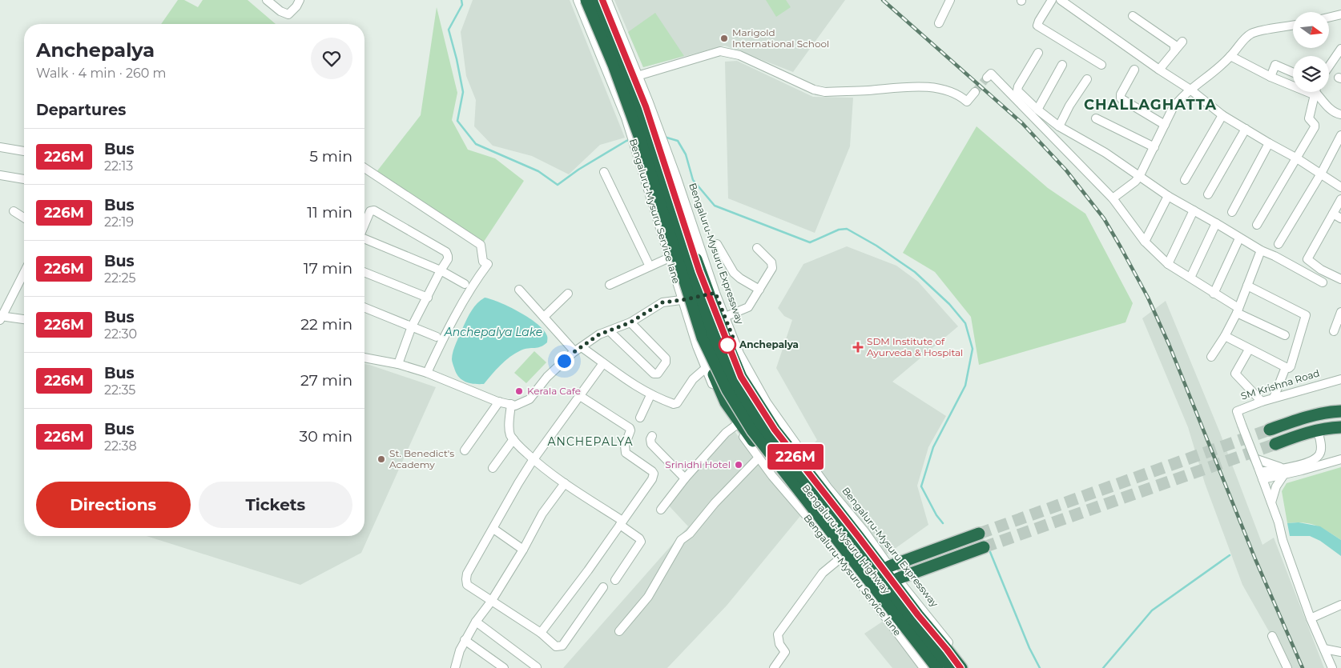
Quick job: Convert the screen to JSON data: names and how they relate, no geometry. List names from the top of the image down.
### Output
{
  "streets": {
    "highway": ["Bengaluru-Mysuru Expressway", "Bengaluru-Mysuru Highway"],
    "street": ["Bengaluru-Mysuru Service lane", "SM Krishna Road"]
  },
  "crossings": [
    ["Bengaluru-Mysuru Service lane", "Bengaluru-Mysuru Highway"]
  ],
  "districts": ["CHALLAGHATTA", "ANCHEPALYA"],
  "water": ["Anchepalya Lake"],
  "places": {
    "other": [
      "Marigold International School",
      "Anchepalya",
      "Kerala Cafe",
      "St. Benedict's Academy",
      "Srinidhi Hotel"
    ],
    "health": ["SDM Institute of Ayurveda & Hospital"]
  },
  "lines": ["bus line 226M"],
  "north": "right",
  "page": {
    "on_map": "226M",
    "heading": [
      ["Anchepalya", "Walk · 4 min · 260 m"],
      "Departures"
    ],
    "list": [
      {
        "mark": "226M",
        "name": "Bus",
        "note": "22:13",
        "value": "5 min"
      },
      {
        "mark": "226M",
        "name": "Bus",
        "note": "22:19",
        "value": "11 min"
      },
      {
        "mark": "226M",
        "name": "Bus",
        "note": "22:25",
        "value": "17 min"
      },
      {
        "mark": "226M",
        "name": "Bus",
        "note": "22:30",
        "value": "22 min"
      },
      {
        "mark": "226M",
        "name": "Bus",
        "note": "22:35",
        "value": "27 min"
      },
      {
        "mark": "226M",
        "name": "Bus",
        "note": "22:38",
        "value": "30 min"
      }
    ],
    "buttons": ["Directions", "Tickets"]
  }
}
